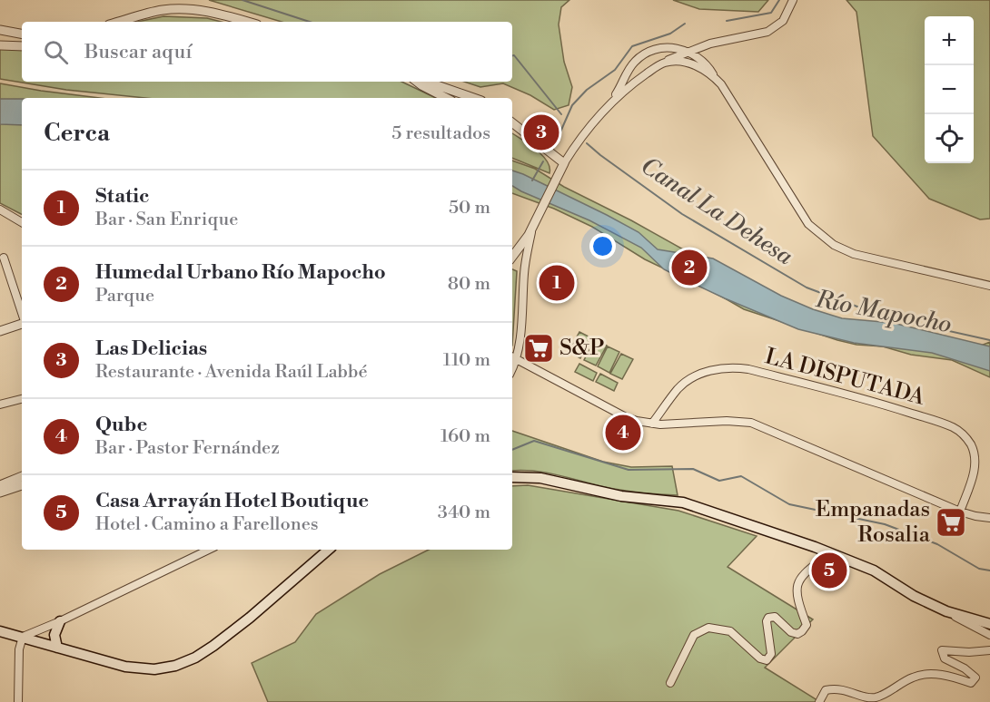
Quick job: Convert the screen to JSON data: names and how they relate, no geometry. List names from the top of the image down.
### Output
{
  "streets": {
    "street": ["LA DISPUTADA"]
  },
  "water": ["Canal La Dehesa", "Río Mapocho"],
  "places": {
    "supermarket": ["S&P", "Empanadas Rosalia"]
  },
  "page": {
    "map_buttons": ["+", "−"],
    "search": "Buscar aquí",
    "heading": ["Cerca", "5 resultados"],
    "pins": [
      "3",
      "2",
      "1",
      "4",
      "5"
    ],
    "list": [
      {
        "mark": "1",
        "name": "Static",
        "note": "Bar · San Enrique",
        "value": "50 m"
      },
      {
        "mark": "2",
        "name": "Humedal Urbano Río Mapocho",
        "note": "Parque",
        "value": "80 m"
      },
      {
        "mark": "3",
        "name": "Las Delicias",
        "note": "Restaurante · Avenida Raúl Labbé",
        "value": "110 m"
      },
      {
        "mark": "4",
        "name": "Qube",
        "note": "Bar · Pastor Fernández",
        "value": "160 m"
      },
      {
        "mark": "5",
        "name": "Casa Arrayán Hotel Boutique",
        "note": "Hotel · Camino a Farellones",
        "value": "340 m"
      }
    ]
  }
}
